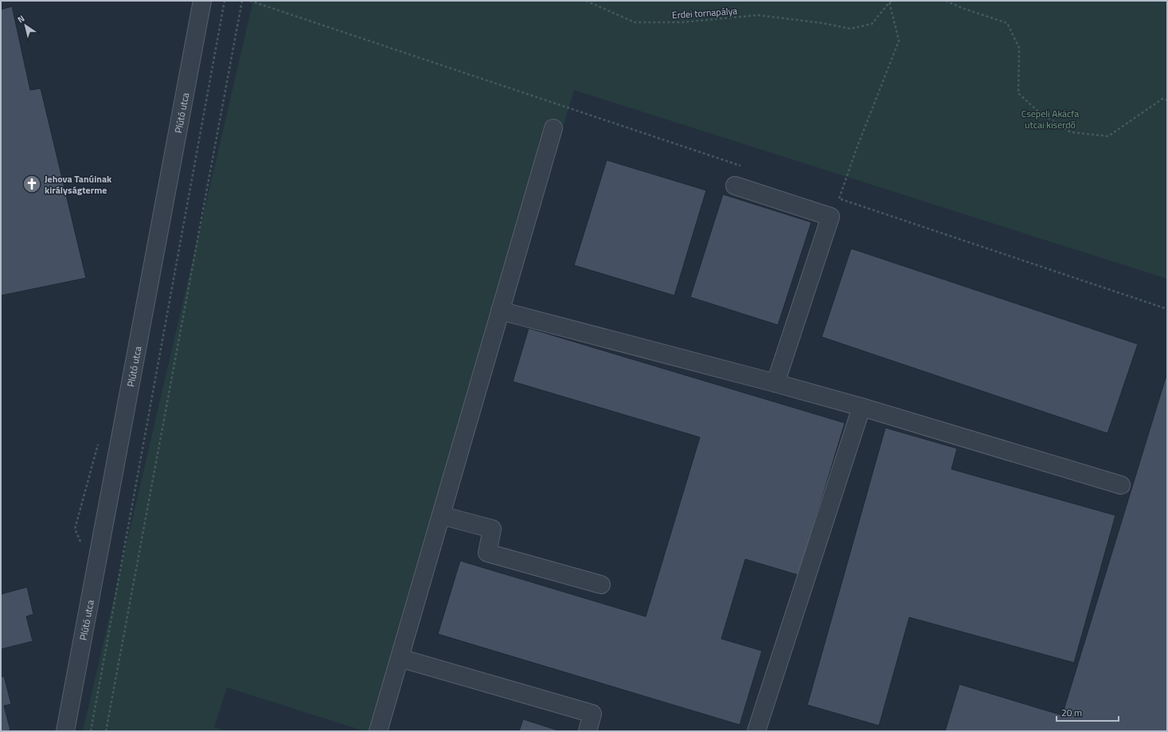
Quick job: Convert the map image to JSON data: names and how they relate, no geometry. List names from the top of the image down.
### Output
{
  "streets": {
    "street": ["Plútó utca"],
    "path": ["Erdei tornapálya"]
  },
  "parks": ["Csepeli Akácfa utcai kiserdő"],
  "places": {
    "church": ["Jehova Tanúinak királyságterme"]
  },
  "scale_bar": "20 m",
  "north": "top left"
}
